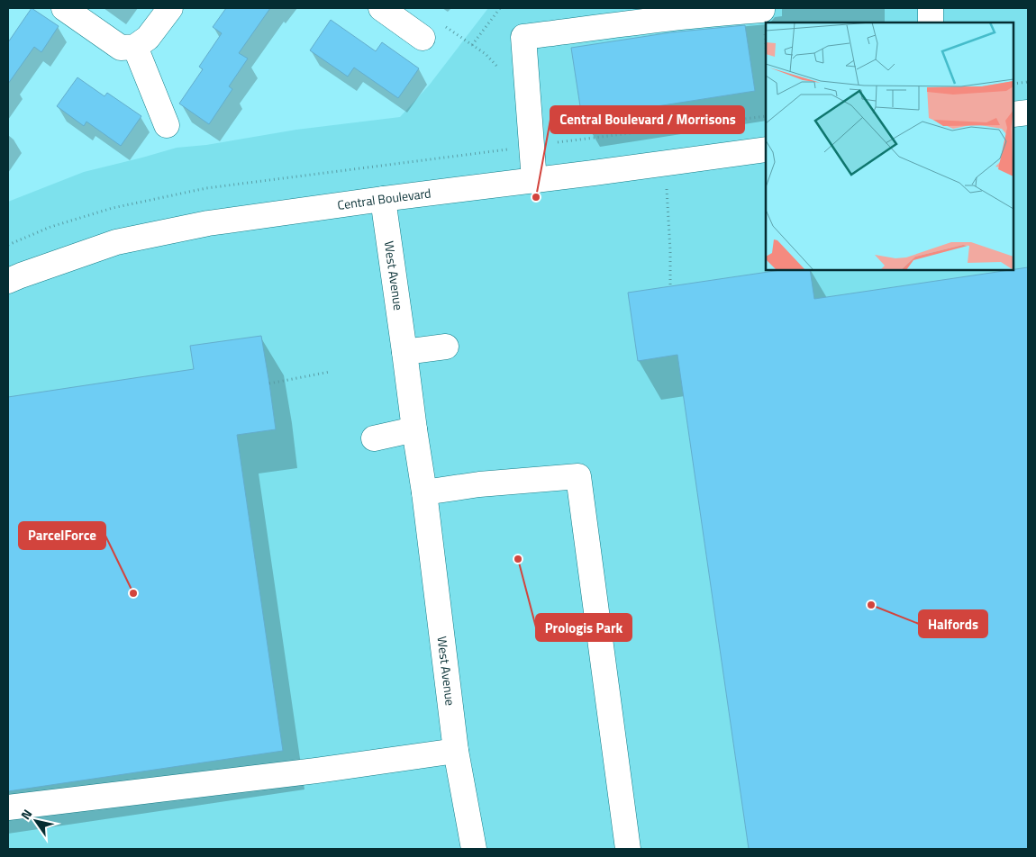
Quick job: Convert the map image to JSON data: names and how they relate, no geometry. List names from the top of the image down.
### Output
{
  "streets": {
    "street": ["Central Boulevard", "West Avenue"]
  },
  "crossings": [
    ["Central Boulevard", "West Avenue"]
  ],
  "places": [
    "Central Boulevard / Morrisons",
    "Prologis Park",
    "ParcelForce",
    "Halfords"
  ],
  "north": "top left"
}
